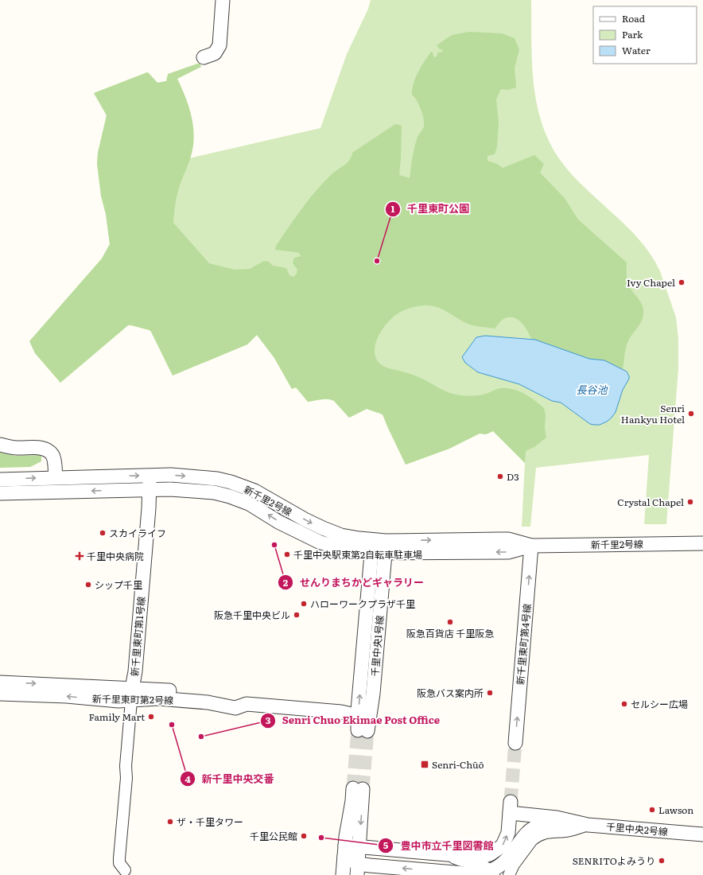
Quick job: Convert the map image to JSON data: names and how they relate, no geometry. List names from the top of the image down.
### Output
{
  "streets": {
    "street": [
      "新千里2号線",
      "新千里東町第1号線",
      "新千里東町第4号線",
      "千里中央1号線",
      "新千里東町第2号線",
      "千里中央2号線"
    ]
  },
  "crossings": [
    ["新千里2号線", "新千里東町第1号線"],
    ["新千里2号線", "新千里東町第4号線"],
    ["新千里2号線", "千里中央1号線"],
    ["新千里東町第1号線", "新千里東町第2号線"],
    ["千里中央1号線", "新千里東町第2号線"]
  ],
  "one_way": ["新千里東町第1号線", "新千里東町第4号線", "新千里東町第2号線"],
  "water": ["長谷池"],
  "places": {
    "other": [
      "千里東町公園",
      "Ivy Chapel",
      "Senri Hankyu Hotel",
      "D3",
      "Crystal Chapel",
      "スカイライフ",
      "せんりまちかどギャラリー",
      "千里中央駅東第2自転車駐車場",
      "シップ千里",
      "ハローワークプラザ千里",
      "阪急千里中央ビル",
      "阪急百貨店 千里阪急",
      "阪急バス案内所",
      "セルシー広場",
      "Family Mart",
      "新千里中央交番",
      "Senri Chuo Ekimae Post Office",
      "Lawson",
      "ザ・千里タワー",
      "千里公民館",
      "豊中市立千里図書館",
      "SENRITOよみうり"
    ],
    "health": ["千里中央病院"],
    "transit": ["Senri-Chūō"]
  },
  "legend": ["Road", "Park", "Water"]
}
